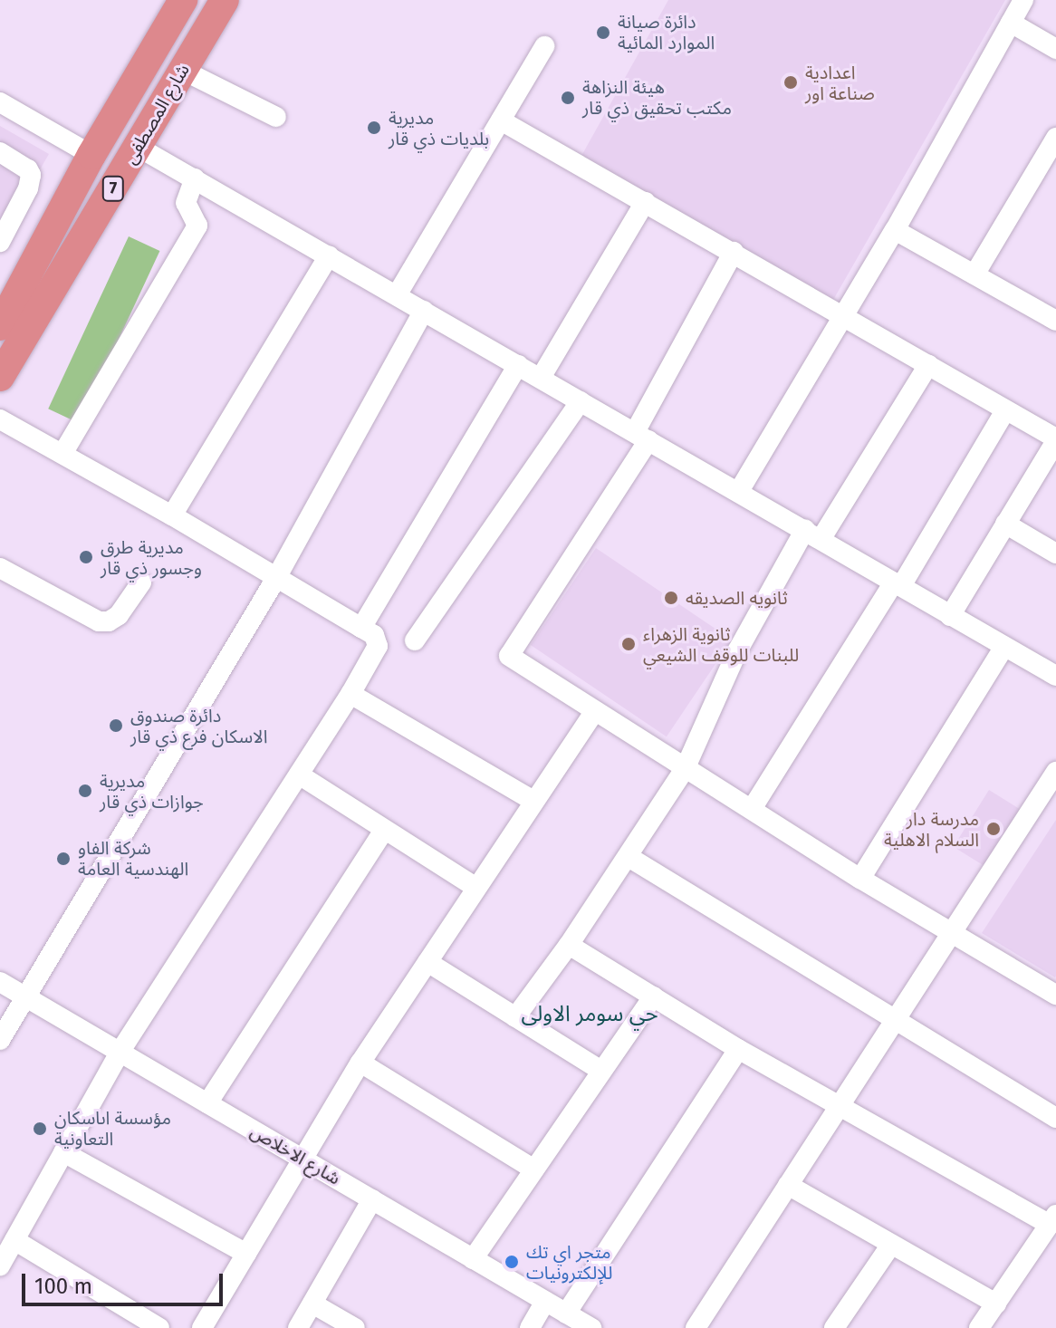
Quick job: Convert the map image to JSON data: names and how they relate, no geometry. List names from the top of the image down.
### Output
{
  "streets": {
    "highway": ["شارع المصطفى", "7"],
    "street": ["شارع الاخلاص"]
  },
  "districts": ["حي سومر الاولى"],
  "places": [
    "دائرة صيانة الموارد المائية",
    "اعدادية صناعة اور",
    "هيئة النزاهة مكتب تحقيق ذي قار",
    "مديرية بلديات ذي قار",
    "مديرية طرق وجسور ذي قار",
    "ثانويه الصديقه",
    "ثانوية الزهراء للبنات للوقف الشيعي",
    "دائرة صندوق الاسكان فرع ذي قار",
    "مديرية جوازات ذي قار",
    "مدرسة دار السلام الاهلية",
    "شركة الفاو الهندسية العامة",
    "مؤسسة اىاسكان التعاونية",
    "متجر اي تك للإلكترونيات"
  ],
  "scale_bar": "100 m"
}
